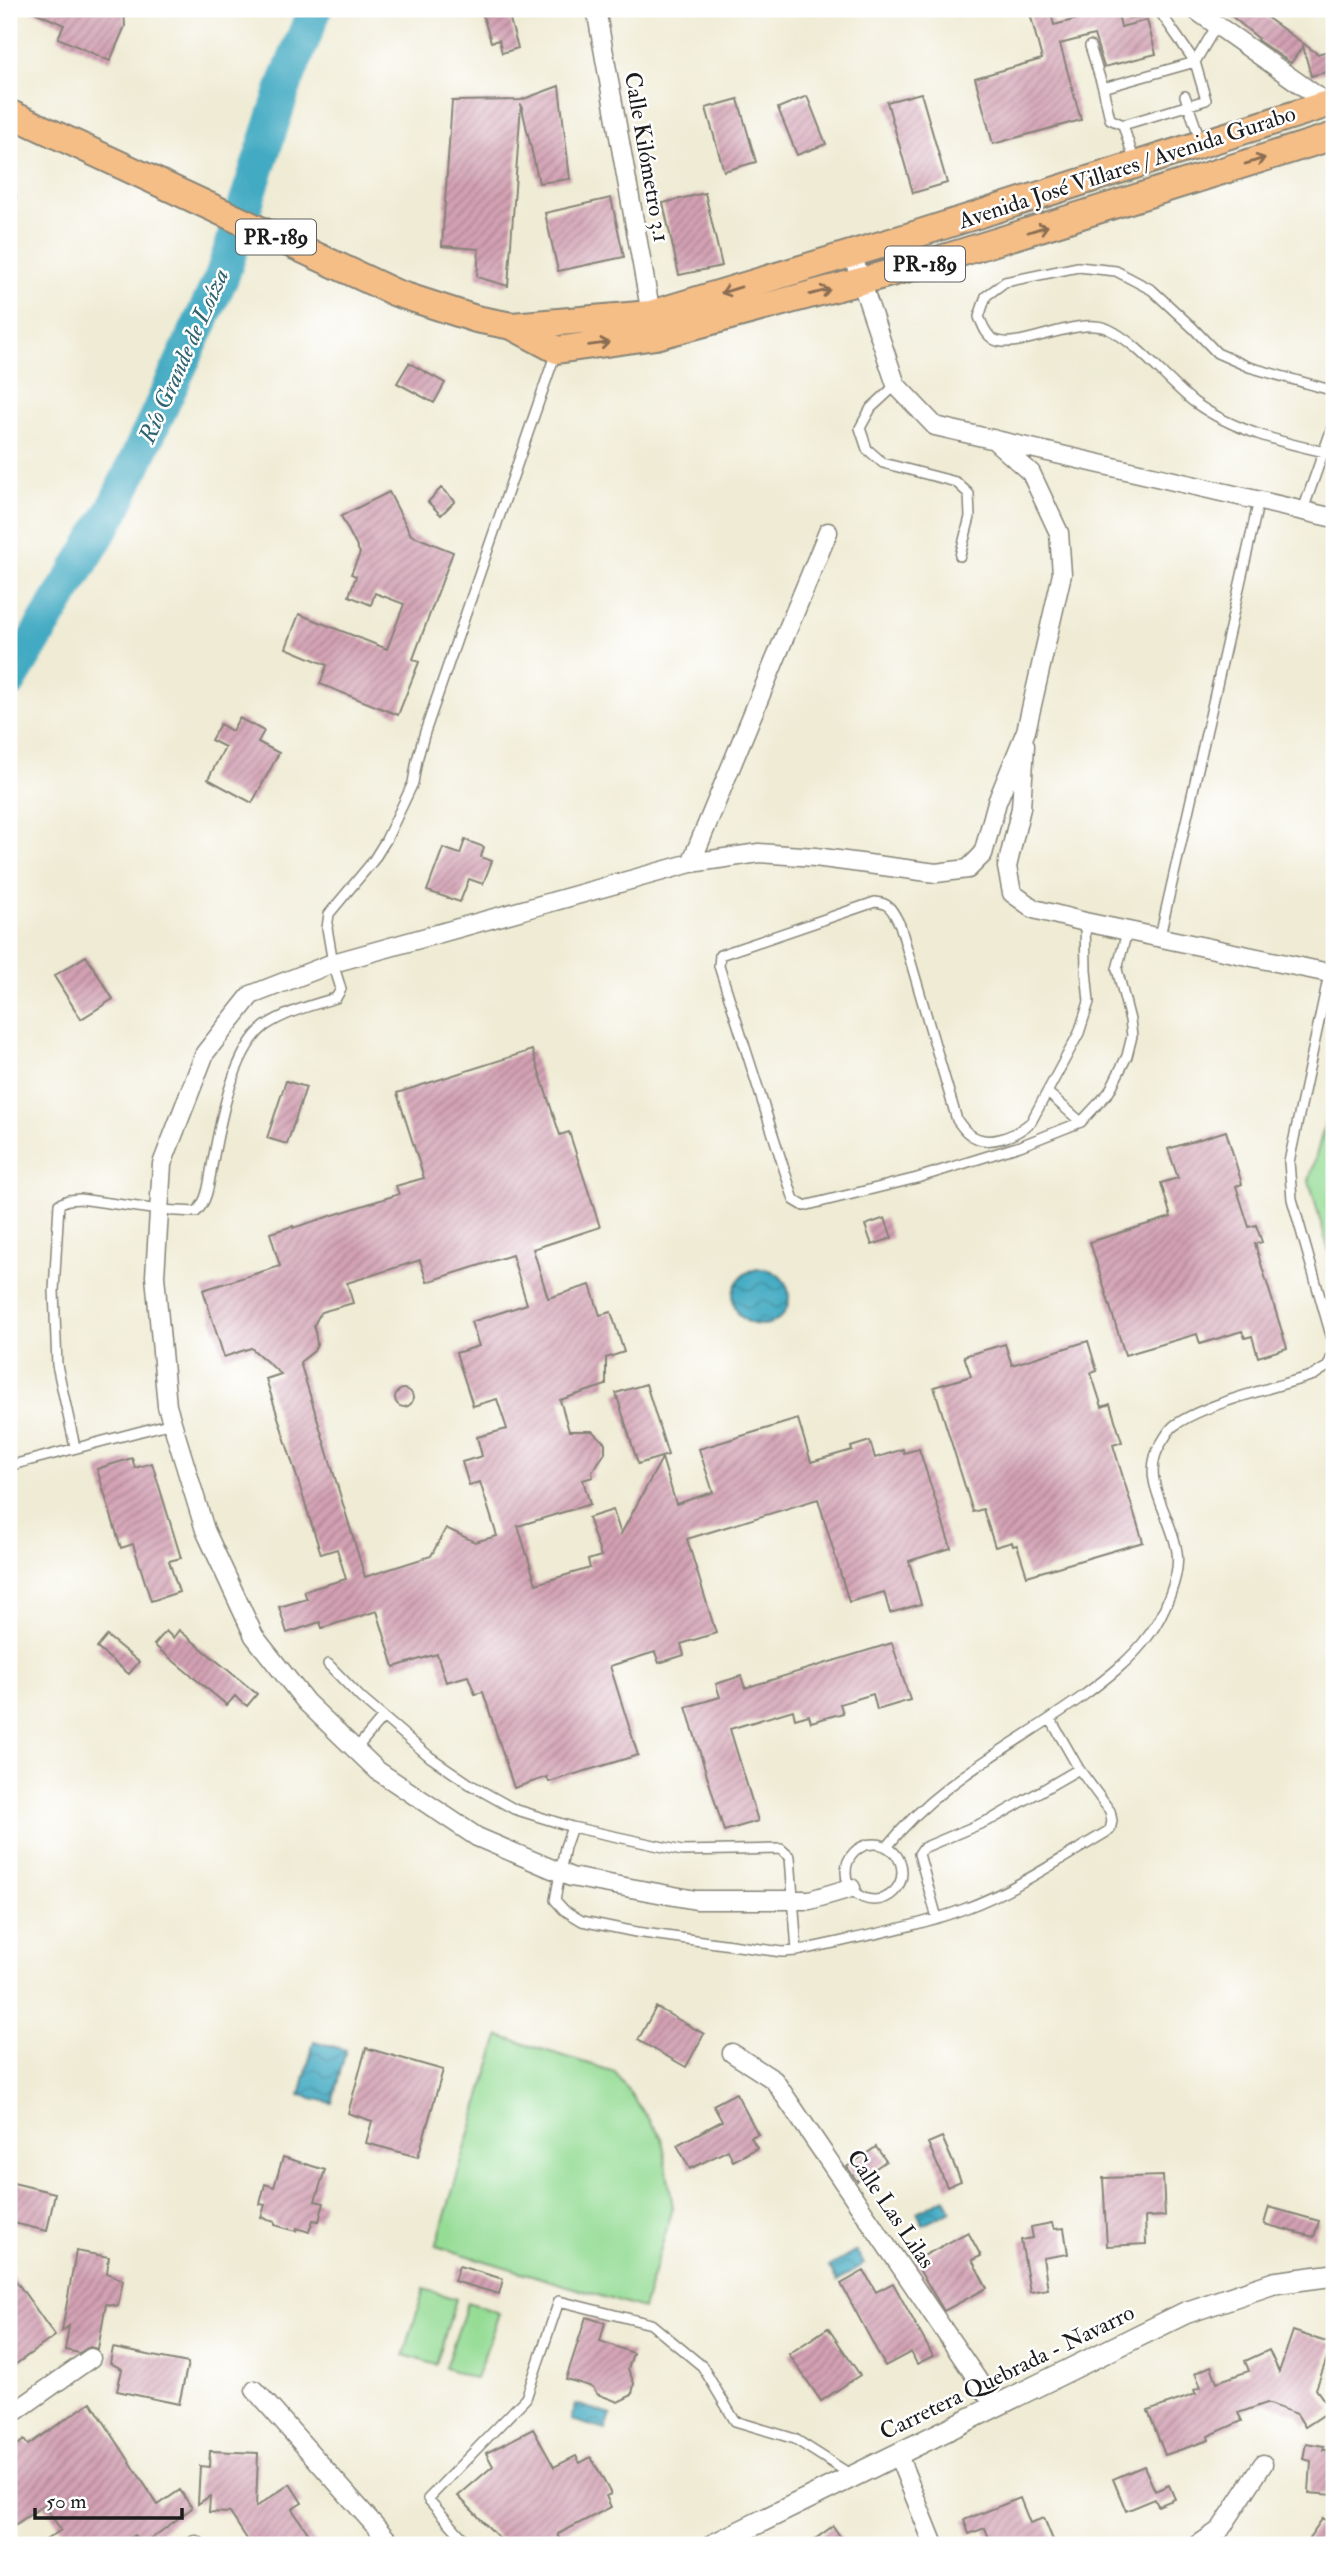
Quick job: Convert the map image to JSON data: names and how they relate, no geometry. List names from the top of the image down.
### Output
{
  "streets": {
    "main road": ["Avenida José Villares / Avenida Gurabo", "PR-189"],
    "street": ["Calle Kilómetro 3.1", "Calle Las Lilas", "Carretera Quebrada - Navarro"]
  },
  "crossings": [
    ["Calle Kilómetro 3.1", "Avenida José Villares / Avenida Gurabo"],
    ["Calle Las Lilas", "Carretera Quebrada - Navarro"]
  ],
  "water": ["Río Grande de Loíza"],
  "scale_bar": "50 m"
}
